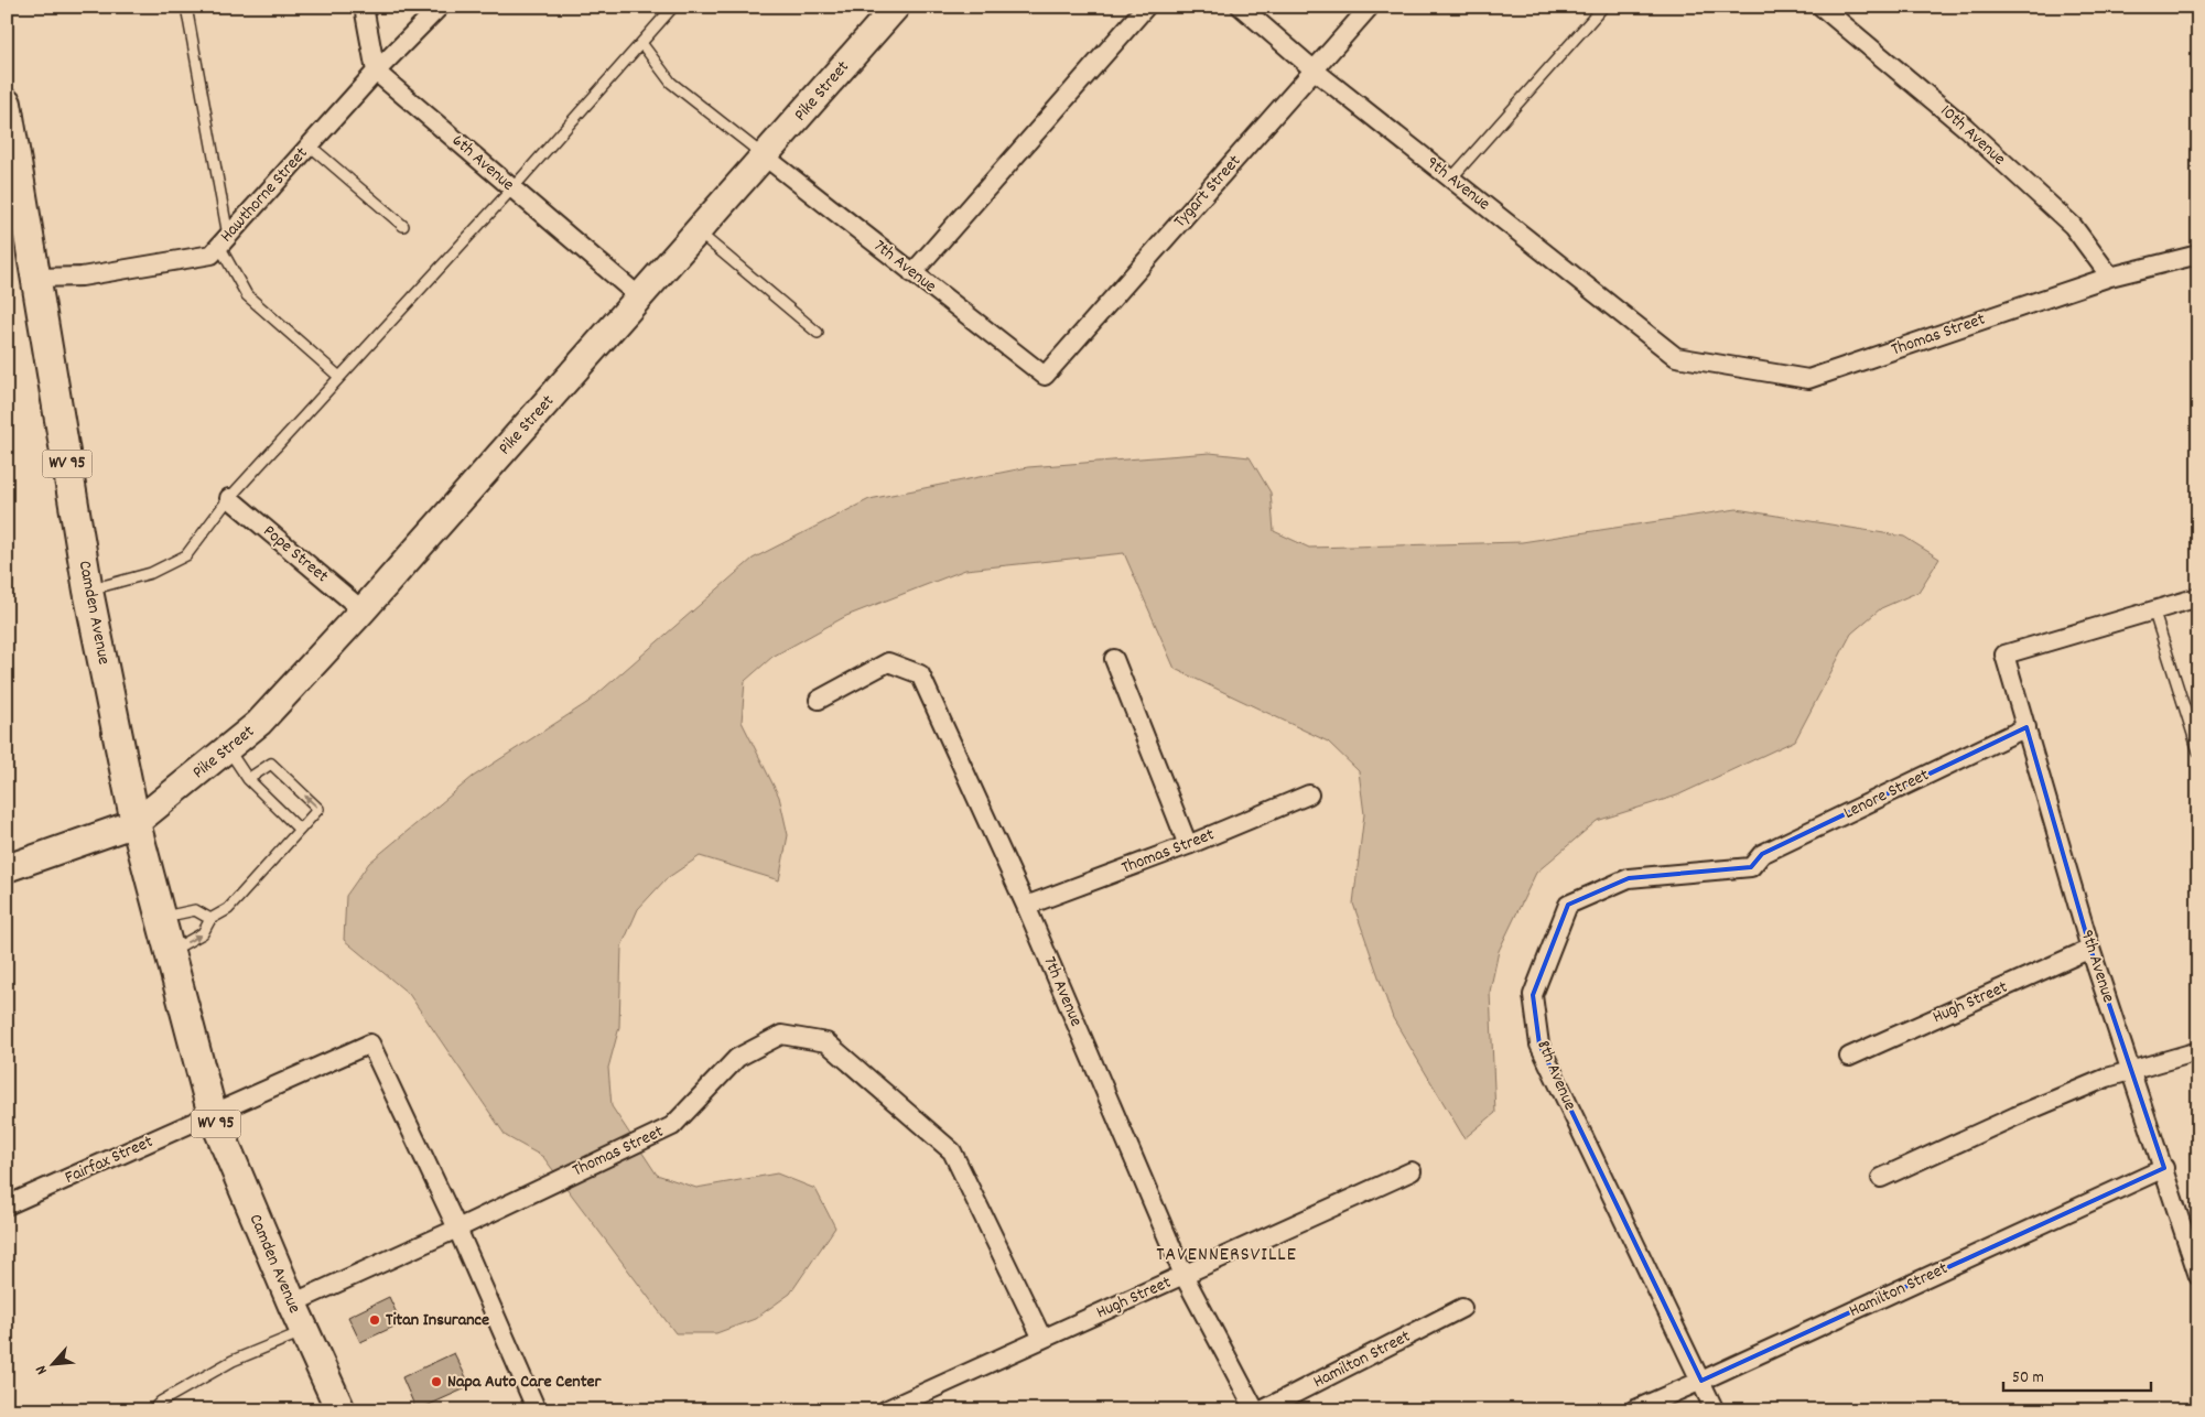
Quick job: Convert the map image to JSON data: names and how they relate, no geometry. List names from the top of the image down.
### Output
{
  "streets": {
    "main road": ["Pike Street", "WV 95", "Camden Avenue"],
    "street": [
      "10th Avenue",
      "6th Avenue",
      "9th Avenue",
      "Tygart Street",
      "Hawthorne Street",
      "7th Avenue",
      "Thomas Street",
      "Pope Street",
      "Lenore Street",
      "Hugh Street",
      "8th Avenue",
      "Fairfax Street",
      "Hamilton Street"
    ]
  },
  "crossings": [
    ["Pike Street", "6th Avenue"],
    ["Pike Street", "7th Avenue"],
    ["Pike Street", "Pope Street"],
    ["Pike Street", "Camden Avenue"],
    ["10th Avenue", "Thomas Street"],
    ["6th Avenue", "Hawthorne Street"],
    ["9th Avenue", "Tygart Street"],
    ["9th Avenue", "Thomas Street"],
    ["9th Avenue", "Lenore Street"],
    ["9th Avenue", "Hugh Street"],
    ["9th Avenue", "Hamilton Street"],
    ["Tygart Street", "7th Avenue"],
    ["Hawthorne Street", "Camden Avenue"],
    ["7th Avenue", "Thomas Street"],
    ["7th Avenue", "Hugh Street"],
    ["Thomas Street", "Camden Avenue"],
    ["Thomas Street", "Hugh Street"],
    ["Camden Avenue", "Fairfax Street"],
    ["Lenore Street", "8th Avenue"],
    ["8th Avenue", "Hamilton Street"]
  ],
  "districts": ["TAVENNERSVILLE"],
  "places": ["Titan Insurance", "Napa Auto Care Center"],
  "scale_bar": "50 m",
  "north": "bottom left"
}
